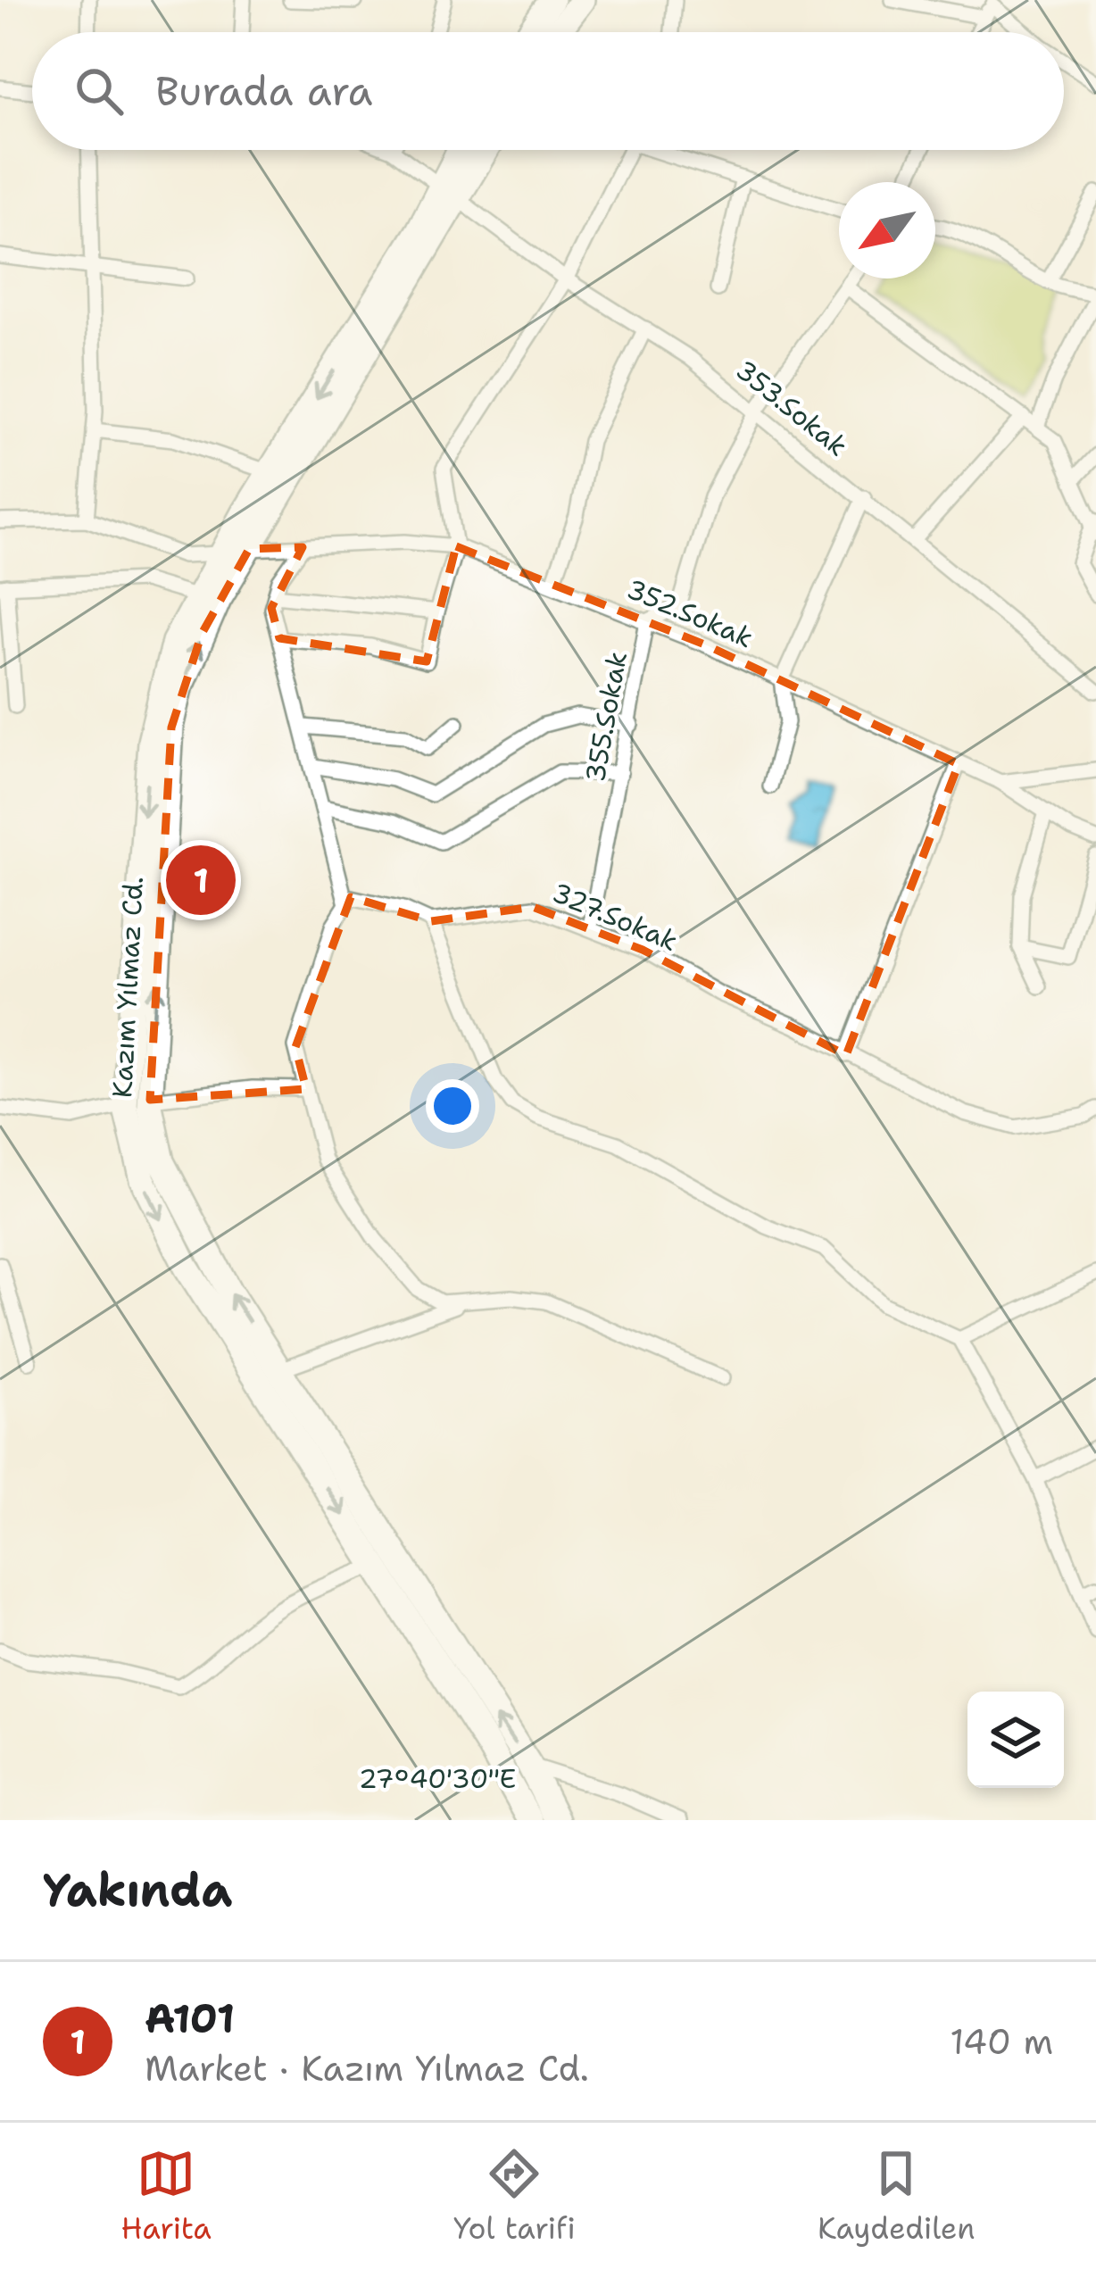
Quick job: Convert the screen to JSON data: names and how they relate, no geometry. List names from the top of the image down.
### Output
{
  "streets": {
    "highway": ["Kazım Yılmaz Cd."],
    "street": [
      "353.Sokak",
      "352.Sokak",
      "355.Sokak",
      "327.Sokak"
    ]
  },
  "crossings": [
    ["353.Sokak", "355.Sokak"],
    ["353.Sokak", "Kazım Yılmaz Cd."],
    ["352.Sokak", "355.Sokak"],
    ["352.Sokak", "Kazım Yılmaz Cd."],
    ["355.Sokak", "327.Sokak"]
  ],
  "north": "bottom left",
  "page": {
    "search": "Burada ara",
    "pins": "1",
    "heading": "Yakında",
    "list": [
      {
        "mark": "1",
        "name": "A101",
        "note": "Market · Kazım Yılmaz Cd.",
        "value": "140 m"
      }
    ],
    "nav": ["Harita", "Yol tarifi", "Kaydedilen"]
  },
  "coordinates": ["27°40'30\"E"]
}
